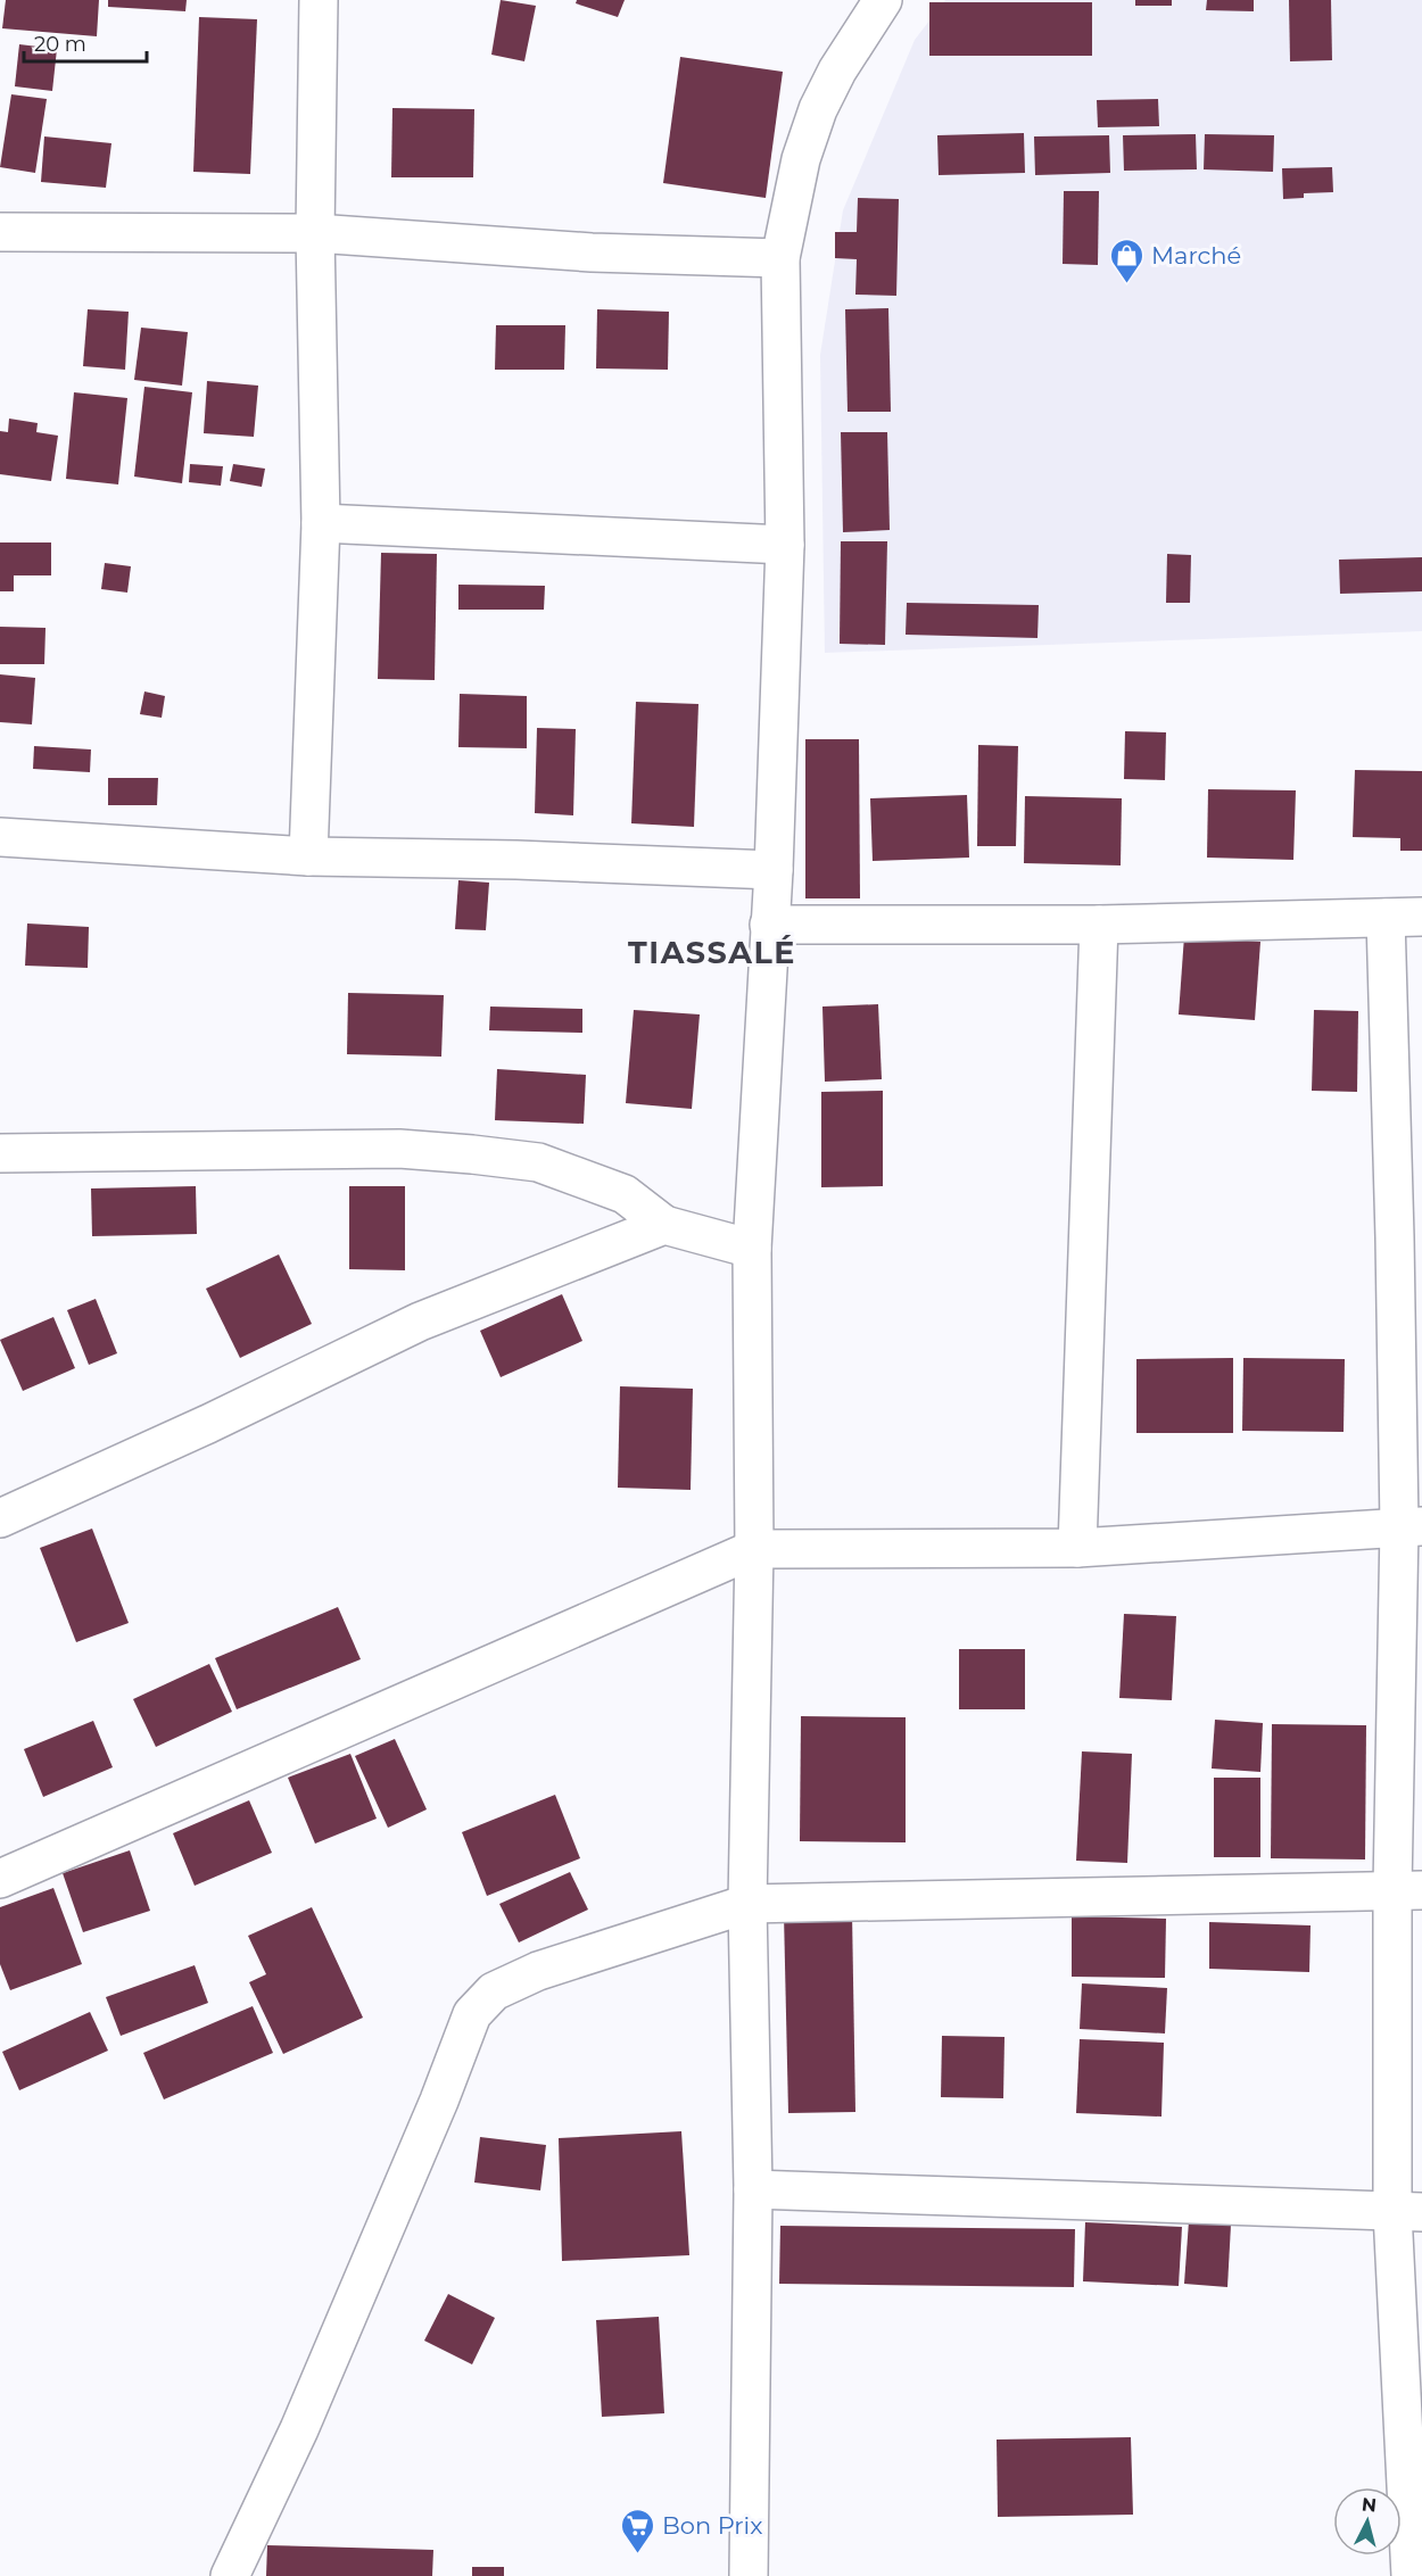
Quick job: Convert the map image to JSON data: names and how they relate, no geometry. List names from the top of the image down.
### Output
{
  "districts": ["TIASSALÉ"],
  "places": {
    "shop": ["Marché"],
    "supermarket": ["Bon Prix"]
  },
  "scale_bar": "20 m",
  "north": "top"
}
